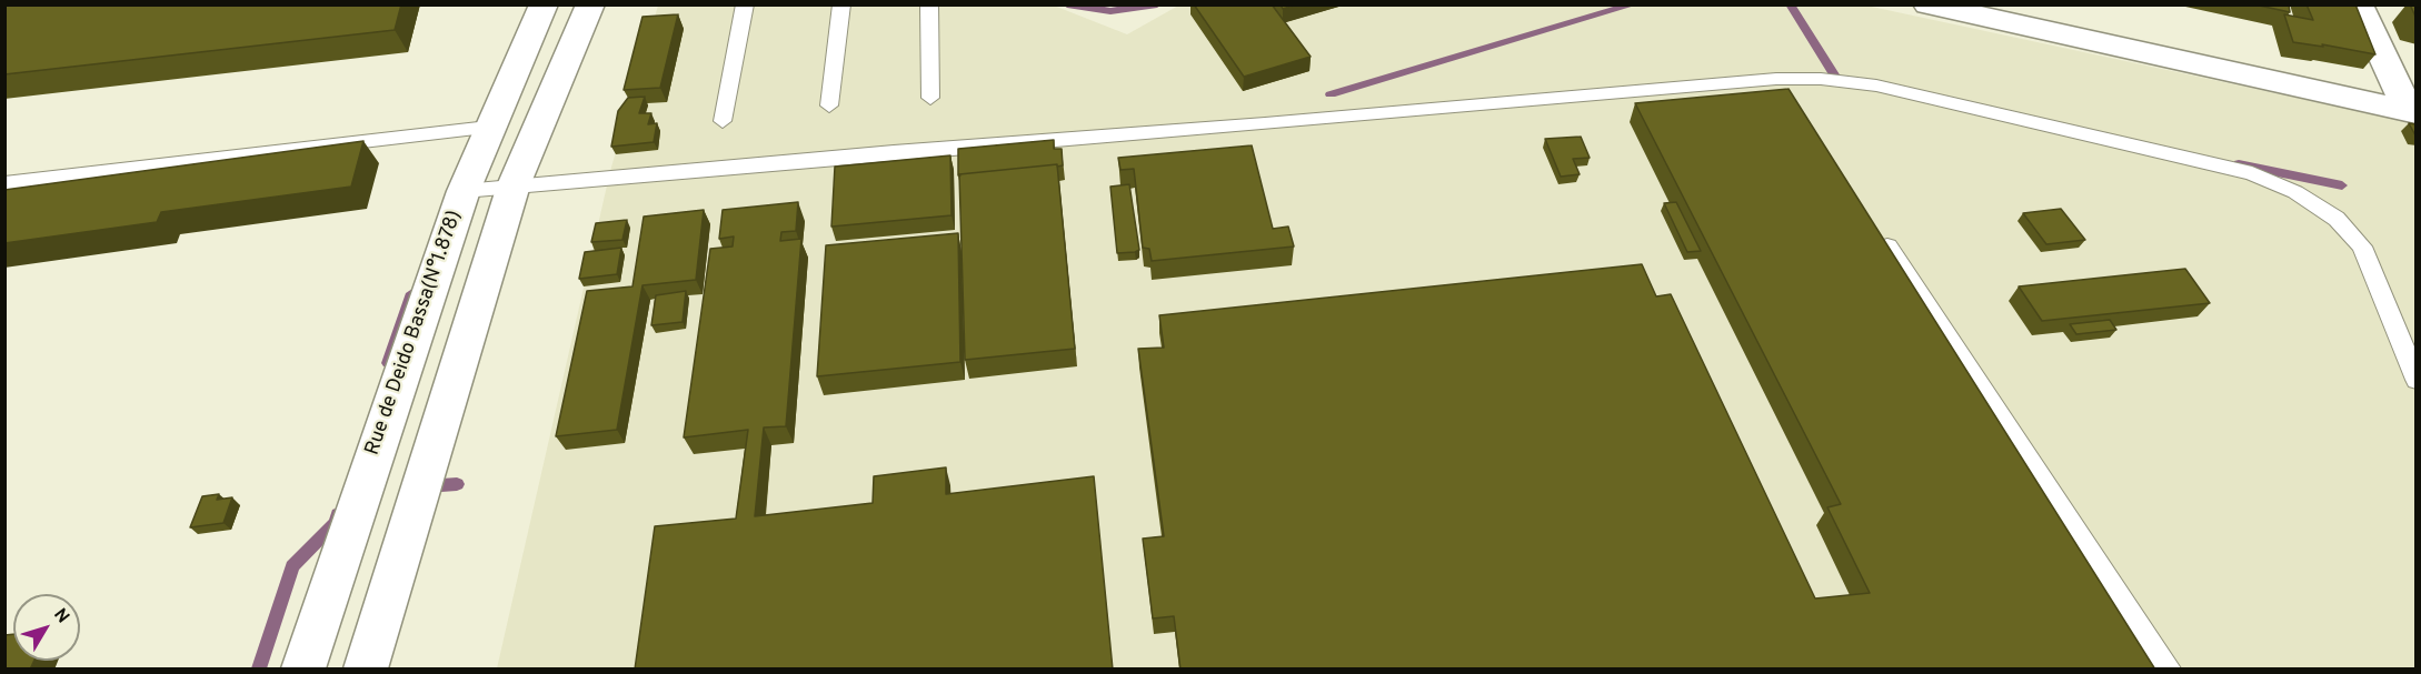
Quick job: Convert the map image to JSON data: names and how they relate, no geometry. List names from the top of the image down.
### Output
{
  "streets": {
    "main road": ["Rue de Deido Bassa(N°1.878)"]
  },
  "north": "top right"
}
